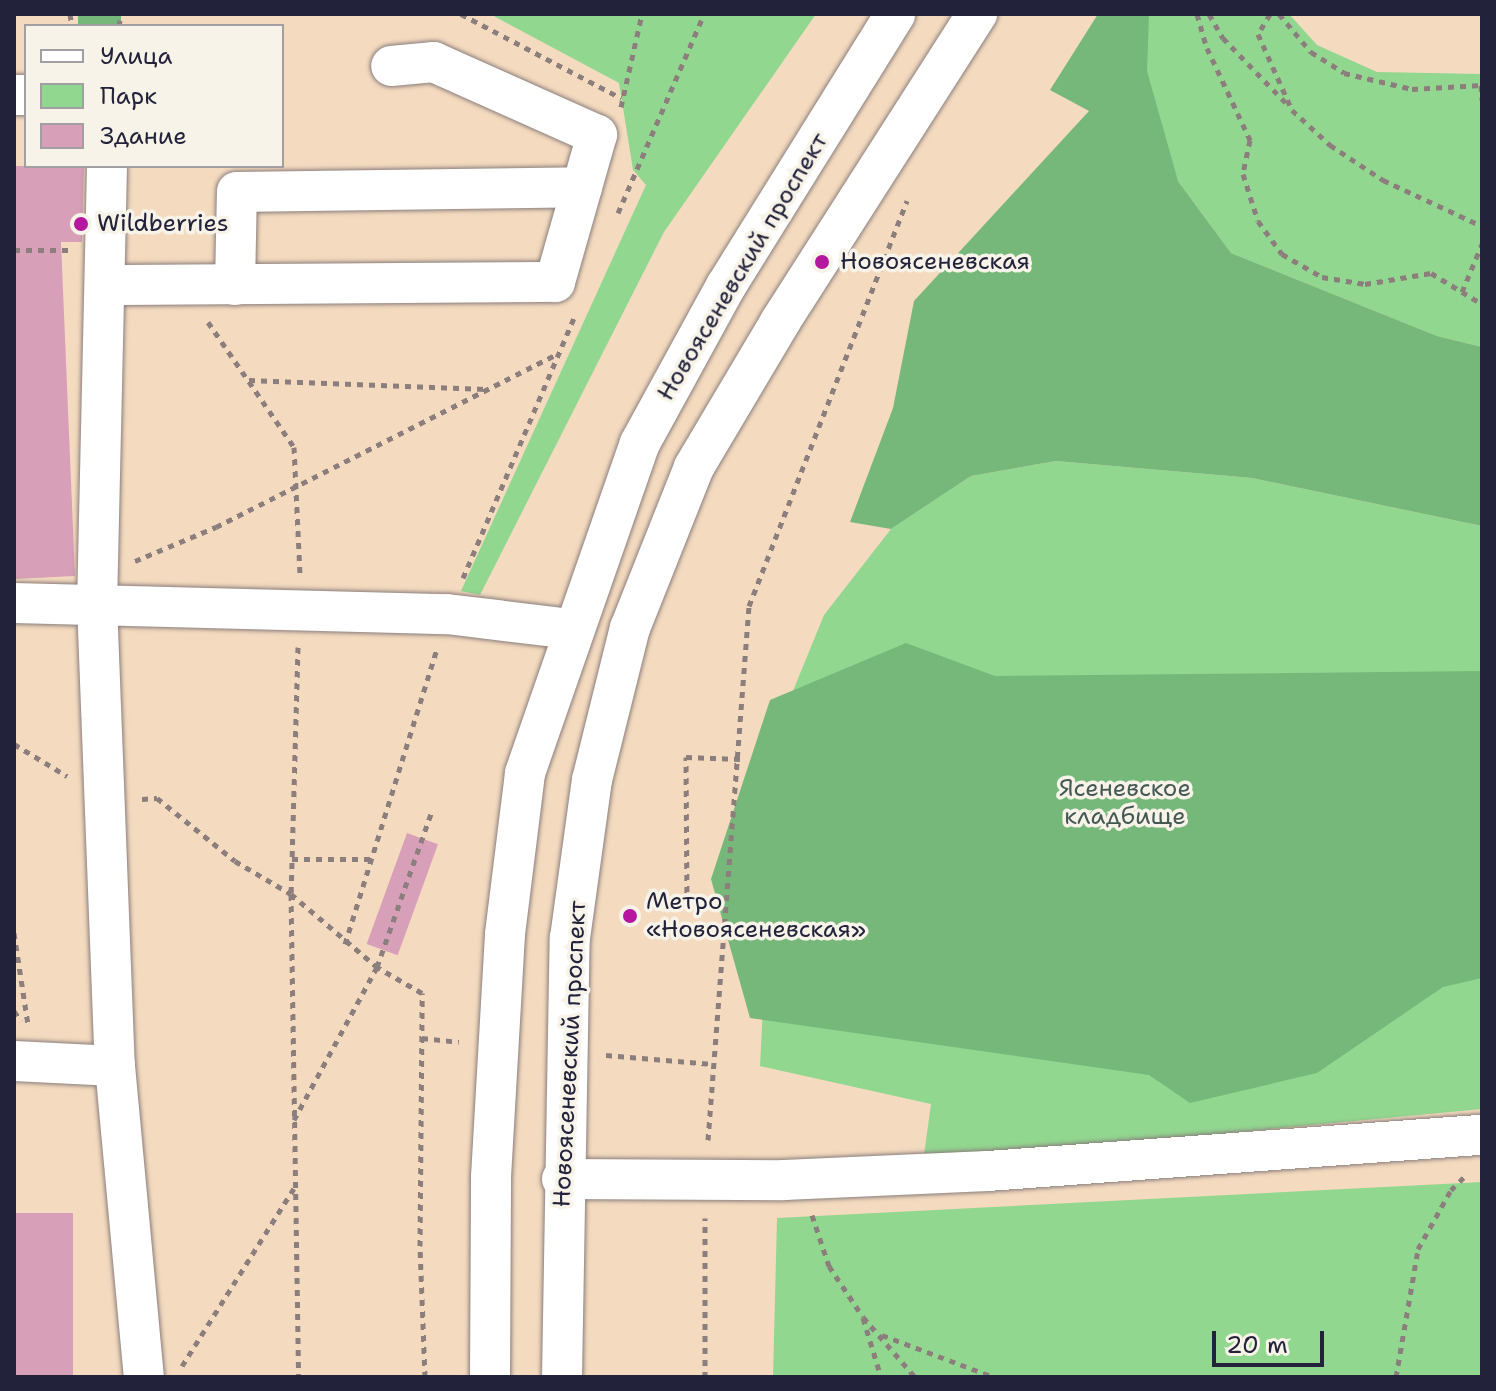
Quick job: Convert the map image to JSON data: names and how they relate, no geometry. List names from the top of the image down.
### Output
{
  "streets": {
    "street": ["Новоясеневский проспект"]
  },
  "parks": ["Ясеневское кладбище"],
  "places": ["Wildberries", "Новоясеневская", "Метро «Новоясеневская»"],
  "legend": ["Улица", "Парк", "Здание"],
  "scale_bar": "20 m"
}
